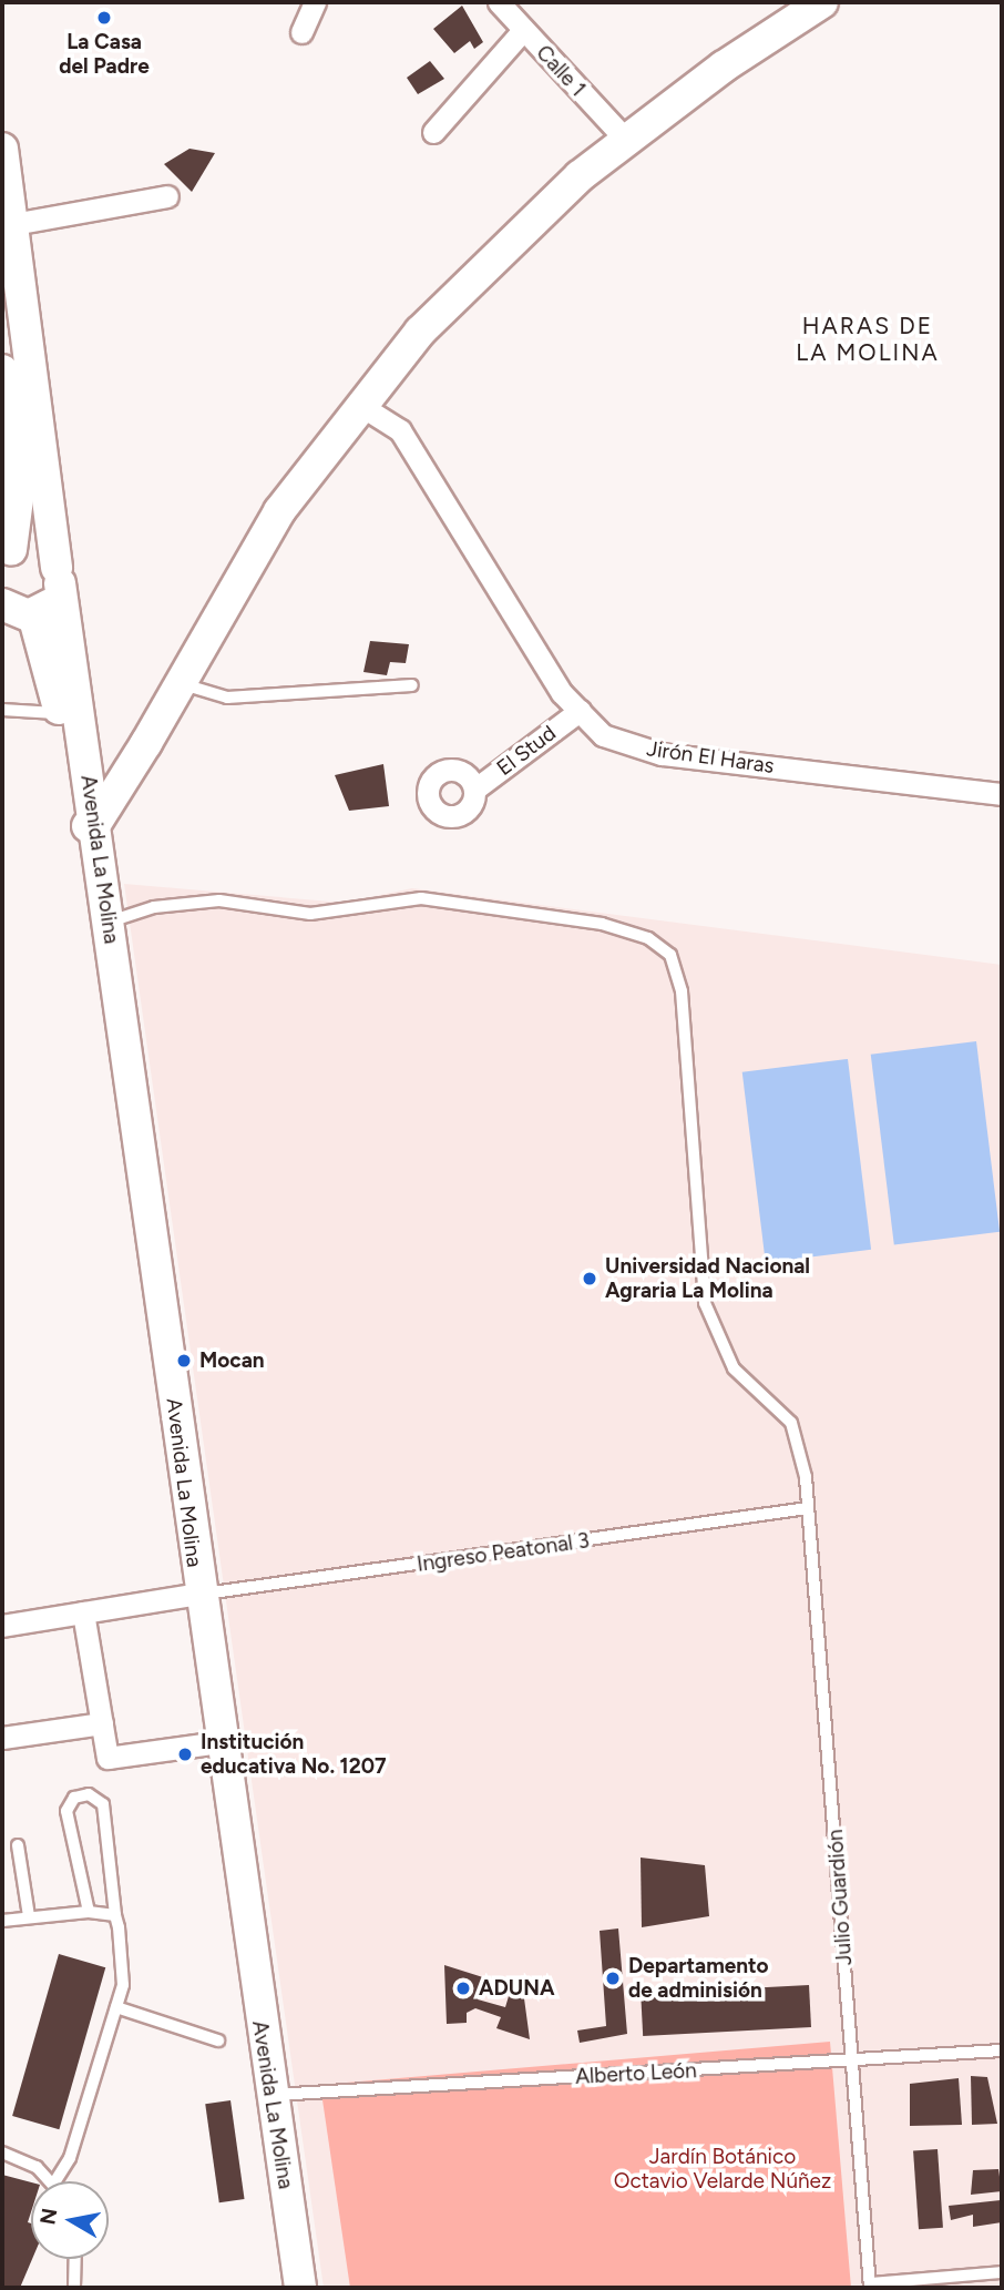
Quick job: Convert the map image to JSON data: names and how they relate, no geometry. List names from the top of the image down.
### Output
{
  "streets": {
    "main road": ["Avenida La Molina"],
    "street": ["Calle 1", "El Stud", "Jirón El Haras"],
    "lane": ["Ingreso Peatonal 3", "Julio Guardión", "Alberto León"]
  },
  "crossings": [
    ["El Stud", "Jirón El Haras"],
    ["Avenida La Molina", "Ingreso Peatonal 3"],
    ["Avenida La Molina", "Julio Guardión"],
    ["Avenida La Molina", "Alberto León"],
    ["Ingreso Peatonal 3", "Julio Guardión"],
    ["Julio Guardión", "Alberto León"]
  ],
  "districts": ["HARAS DE LA MOLINA"],
  "parks": ["Jardín Botánico Octavio Velarde Núñez"],
  "places": [
    "La Casa del Padre",
    "Universidad Nacional Agraria La Molina",
    "Mocan",
    "Institución educativa No. 1207",
    "Departamento de adminisión",
    "ADUNA"
  ],
  "north": "left"
}
